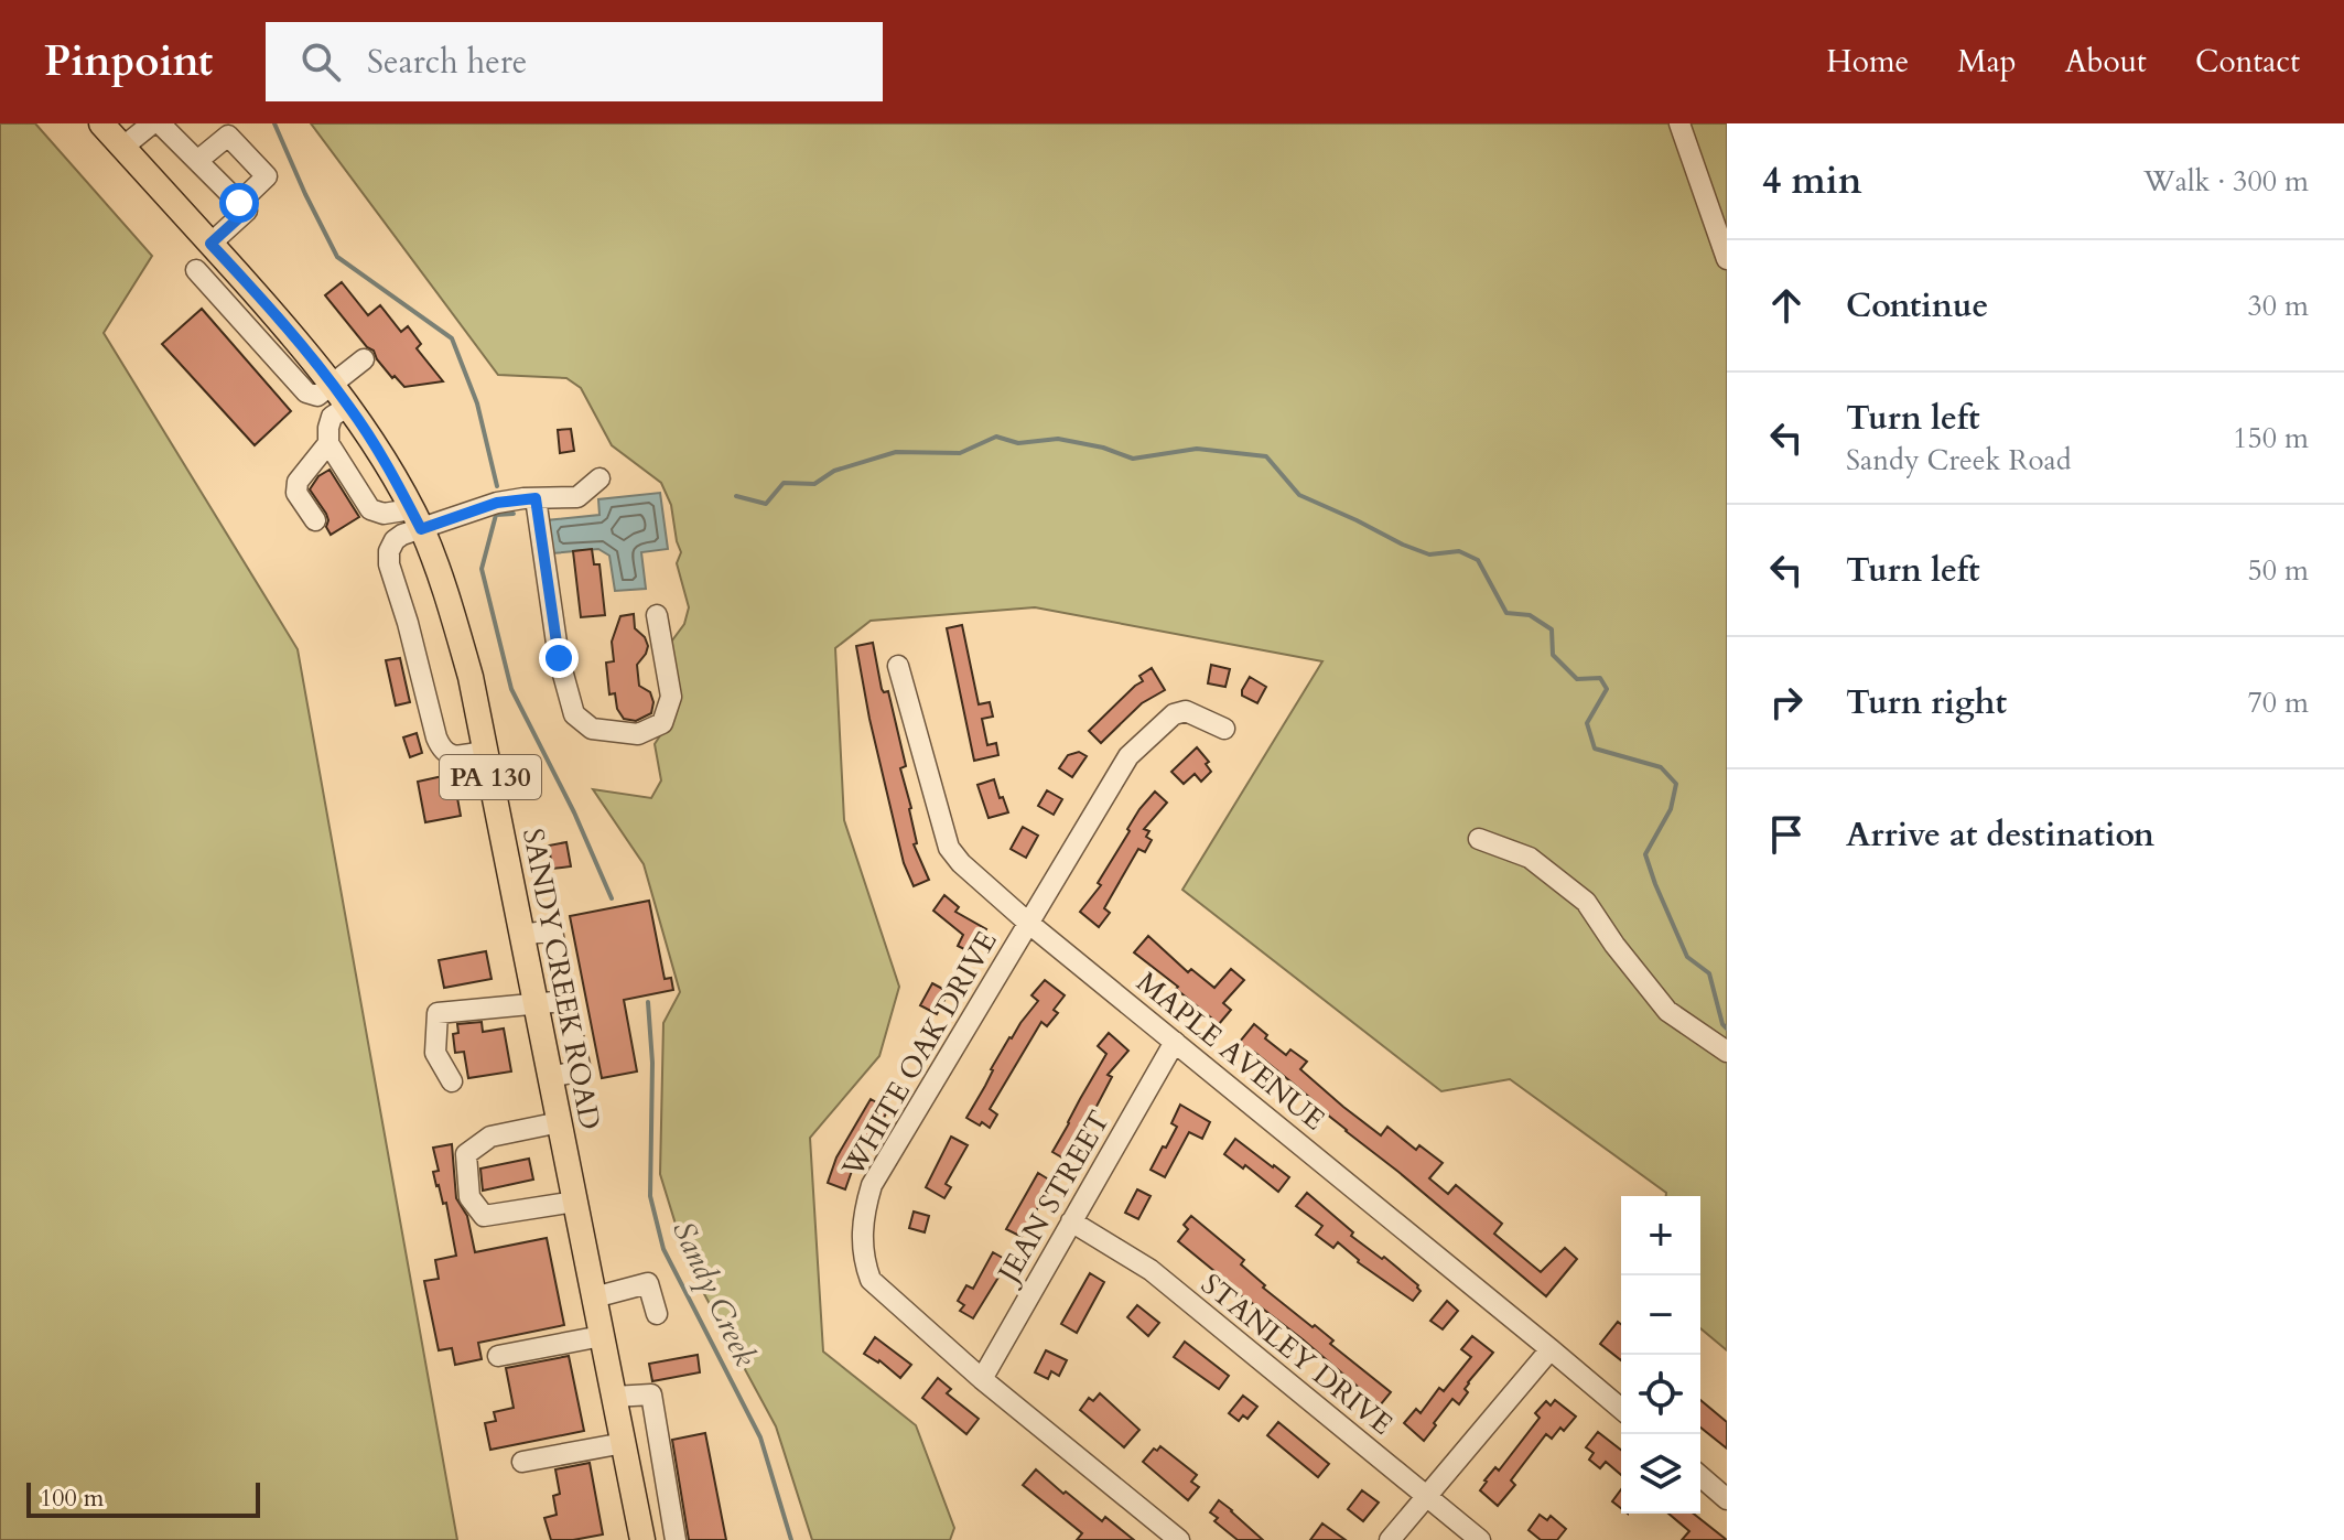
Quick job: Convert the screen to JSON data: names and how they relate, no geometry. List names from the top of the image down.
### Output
{
  "streets": {
    "main road": ["PA 130", "SANDY CREEK ROAD"],
    "street": [
      "MAPLE AVENUE",
      "WHITE OAK DRIVE",
      "JEAN STREET",
      "STANLEY DRIVE"
    ]
  },
  "crossings": [
    ["MAPLE AVENUE", "WHITE OAK DRIVE"],
    ["MAPLE AVENUE", "JEAN STREET"],
    ["WHITE OAK DRIVE", "JEAN STREET"],
    ["JEAN STREET", "STANLEY DRIVE"]
  ],
  "water": ["Sandy Creek"],
  "scale_bar": "100 m",
  "page": {
    "header": "Pinpoint",
    "search": "Search here",
    "nav": [
      "Home",
      "Map",
      "About",
      "Contact"
    ],
    "heading": ["4 min", "Walk · 300 m"],
    "list": [
      ["Continue", "30 m"],
      ["Turn left", "Sandy Creek Road", "150 m"],
      ["Turn left", "50 m"],
      ["Turn right", "70 m"],
      "Arrive at destination"
    ],
    "map_buttons": ["+", "−"],
    "scale": "100 m"
  }
}
